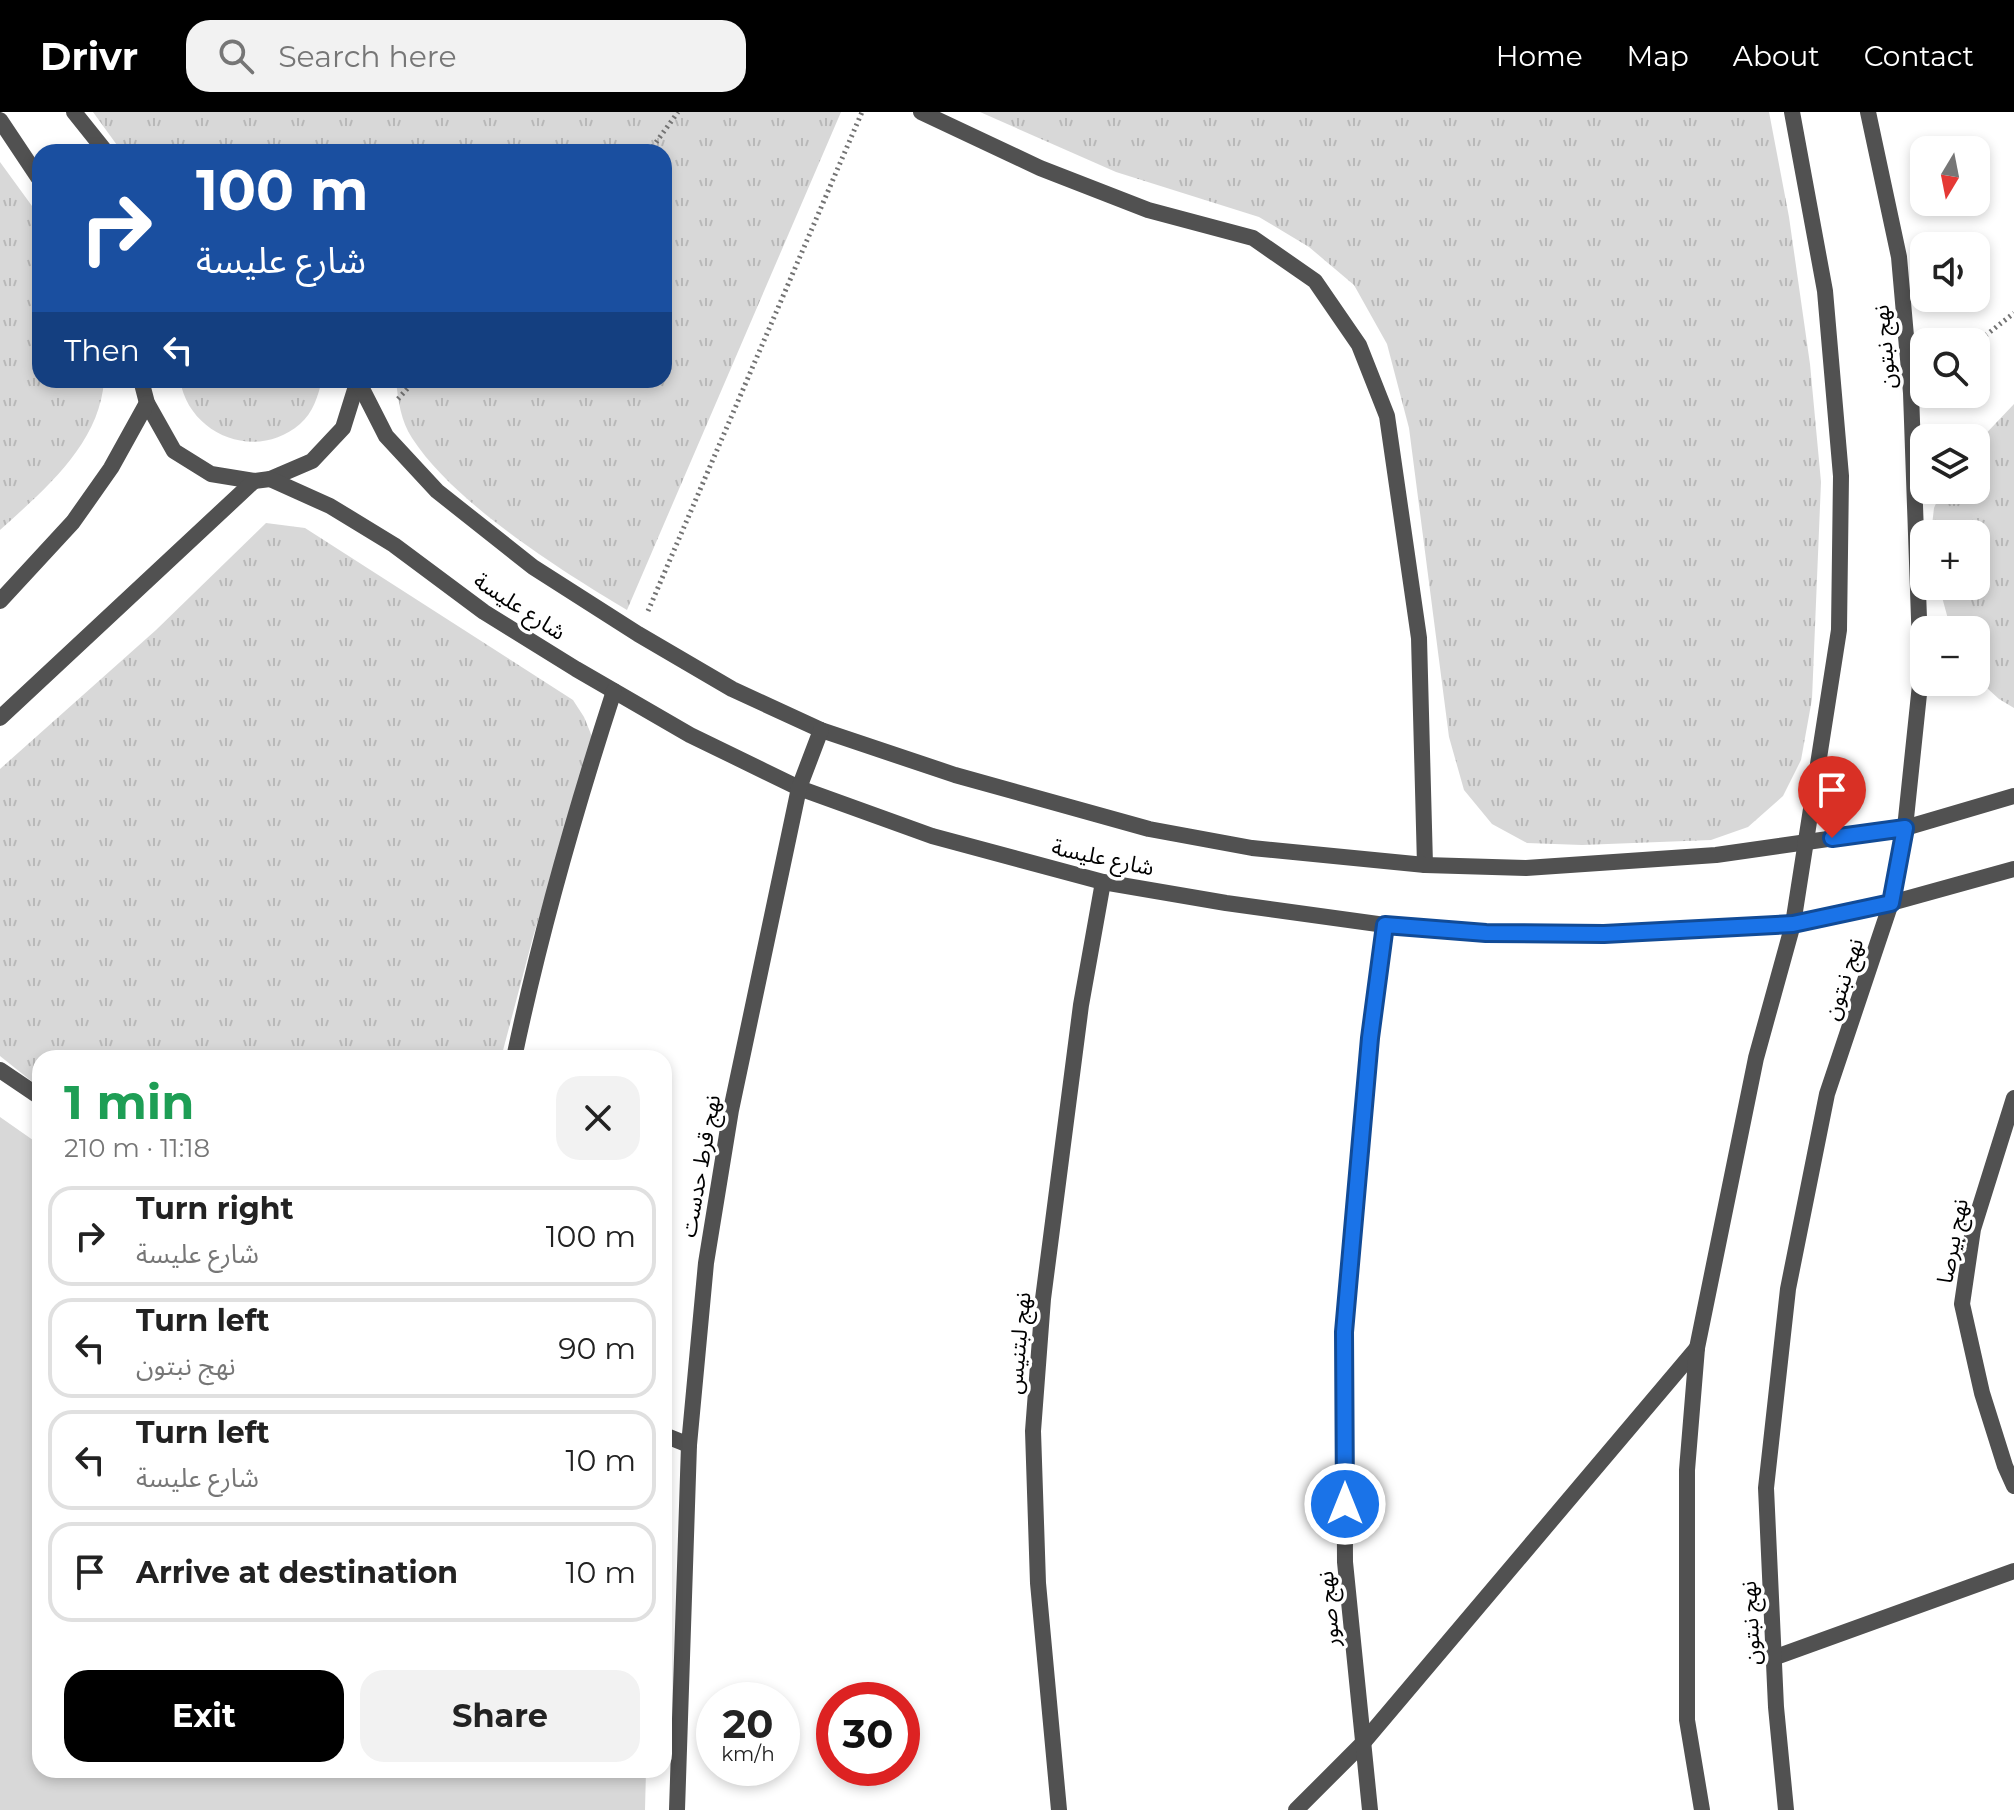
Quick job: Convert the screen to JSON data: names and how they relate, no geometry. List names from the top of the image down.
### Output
{
  "streets": {
    "street": [
      "نهج نبتون",
      "شارع عليسة",
      "نهج قرط حدست",
      "نهج بيرصا",
      "نهج لبتنيس",
      "نهج صور"
    ]
  },
  "crossings": [
    ["نهج نبتون", "شارع عليسة"],
    ["شارع عليسة", "نهج قرط حدست"],
    ["شارع عليسة", "نهج لبتنيس"],
    ["شارع عليسة", "نهج صور"]
  ],
  "north": "bottom",
  "page": {
    "header": "Drivr",
    "search": "Search here",
    "nav": [
      "Home",
      "Map",
      "About",
      "Contact"
    ],
    "map_buttons": ["+", "−"],
    "turn": ["100 m", "شارع عليسة"],
    "then": "Then",
    "heading": ["1 min", "210 m · 11:18"],
    "list": [
      {
        "name": "Turn right",
        "note": "شارع عليسة",
        "value": "100 m"
      },
      {
        "name": "Turn left",
        "note": "نهج نبتون",
        "value": "90 m"
      },
      {
        "name": "Turn left",
        "note": "شارع عليسة",
        "value": "10 m"
      },
      {
        "name": "Arrive at destination",
        "value": "10 m"
      }
    ],
    "buttons": ["Exit", "Share"],
    "speed": "20 km/h",
    "limit": "30"
  }
}
